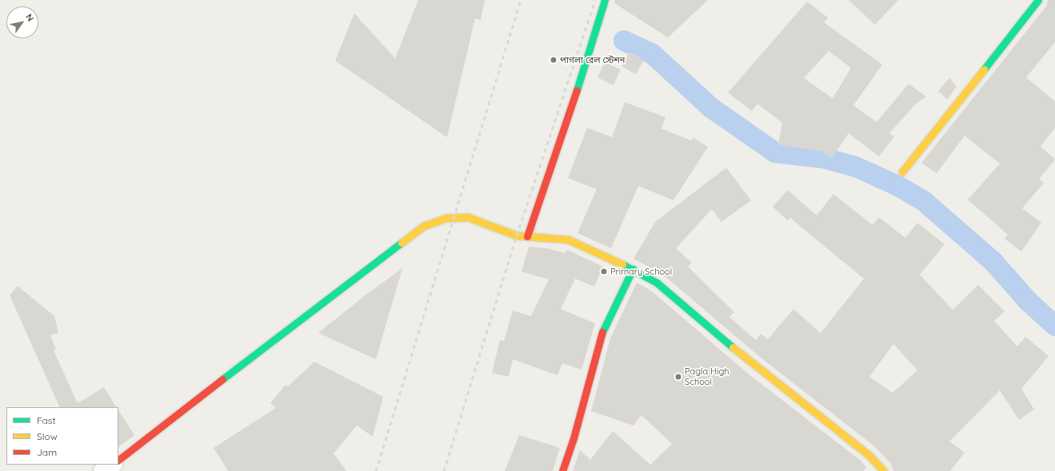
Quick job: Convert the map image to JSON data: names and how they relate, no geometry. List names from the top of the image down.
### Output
{
  "places": ["পাগলা রেল স্টেশন", "Primary School", "Pagla High School"],
  "legend": ["Fast", "Slow", "Jam"],
  "north": "top right"
}
